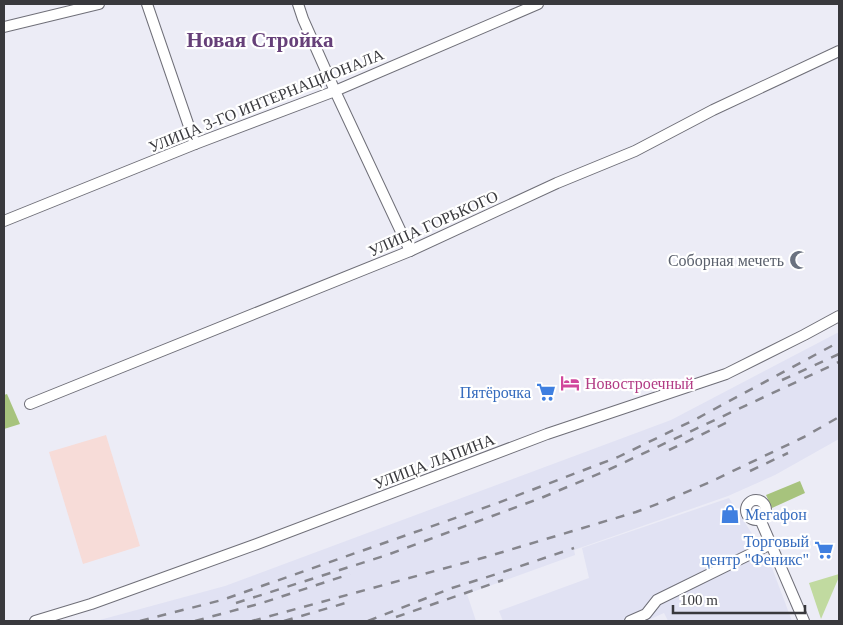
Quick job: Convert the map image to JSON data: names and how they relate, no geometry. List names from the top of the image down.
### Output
{
  "streets": {
    "street": ["УЛИЦА 3-ГО ИНТЕРНАЦИОНАЛА", "УЛИЦА ГОРЬКОГО", "УЛИЦА ЛАПИНА"]
  },
  "districts": ["Новая Стройка"],
  "places": {
    "mosque": ["Соборная мечеть"],
    "hotel": ["Новостроечный"],
    "supermarket": ["Пятёрочка", "Торговый центр \"Феникс\""],
    "shop": ["Мегафон"]
  },
  "scale_bar": "100 m"
}
